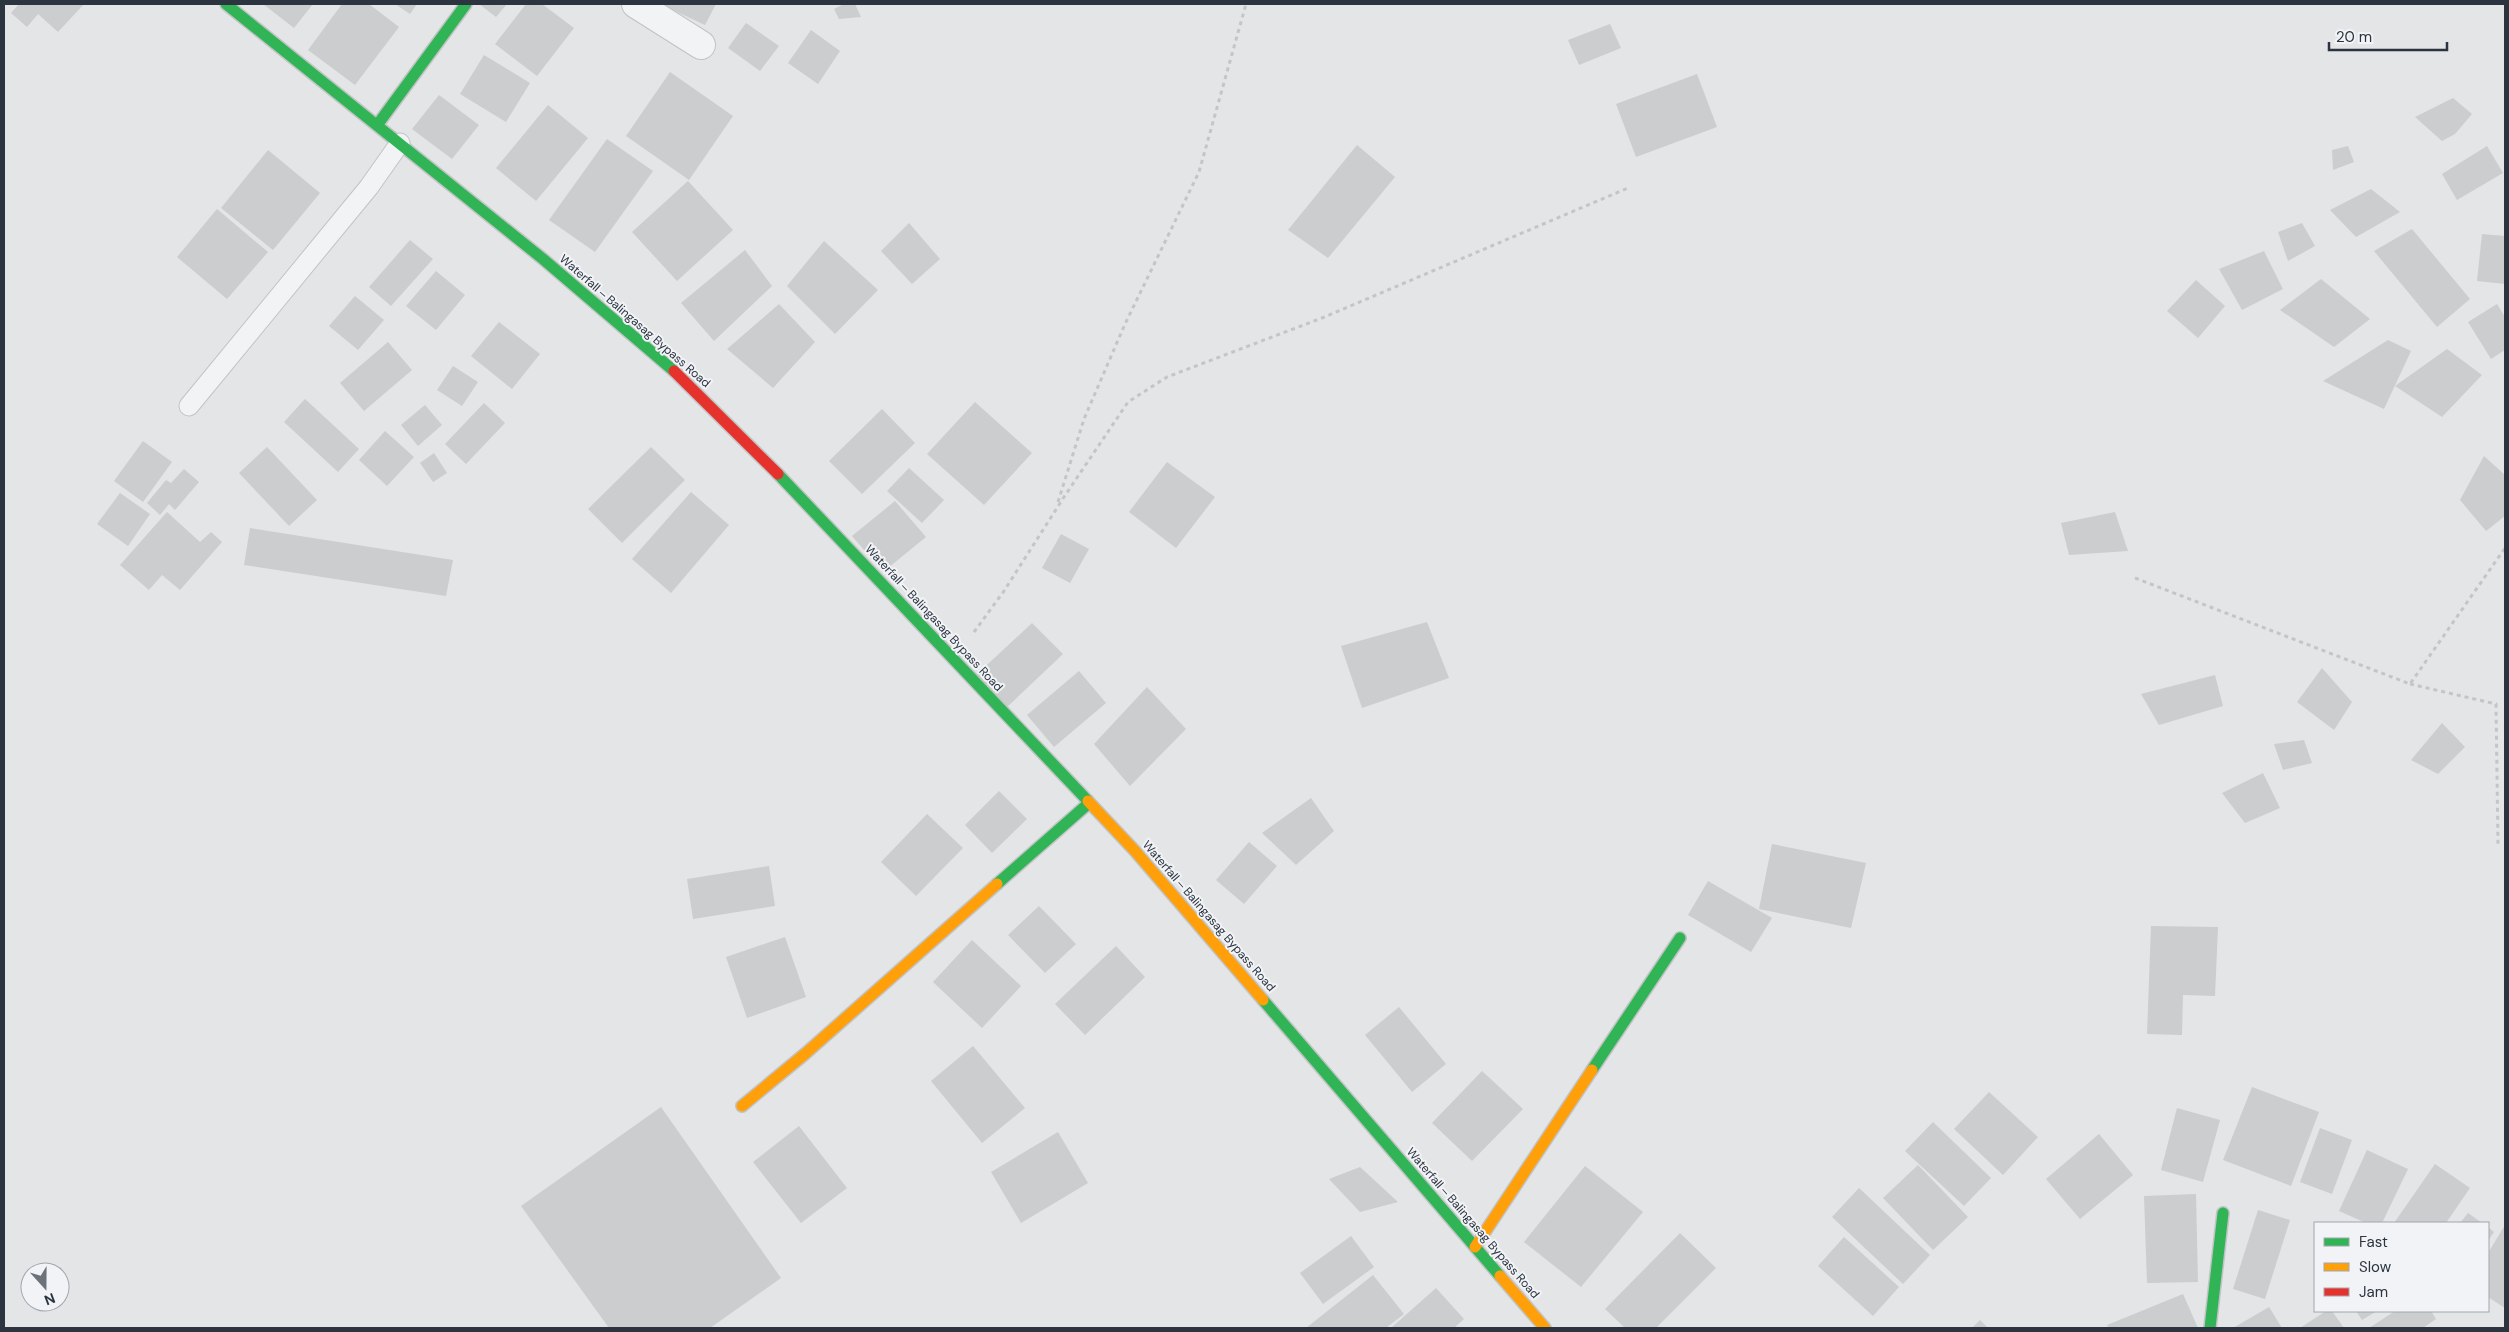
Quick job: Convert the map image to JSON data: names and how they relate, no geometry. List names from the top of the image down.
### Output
{
  "streets": {
    "main road": ["Waterfall ‒ Balingasag Bypass Road"]
  },
  "legend": ["Fast", "Slow", "Jam"],
  "scale_bar": "20 m",
  "north": "bottom"
}
